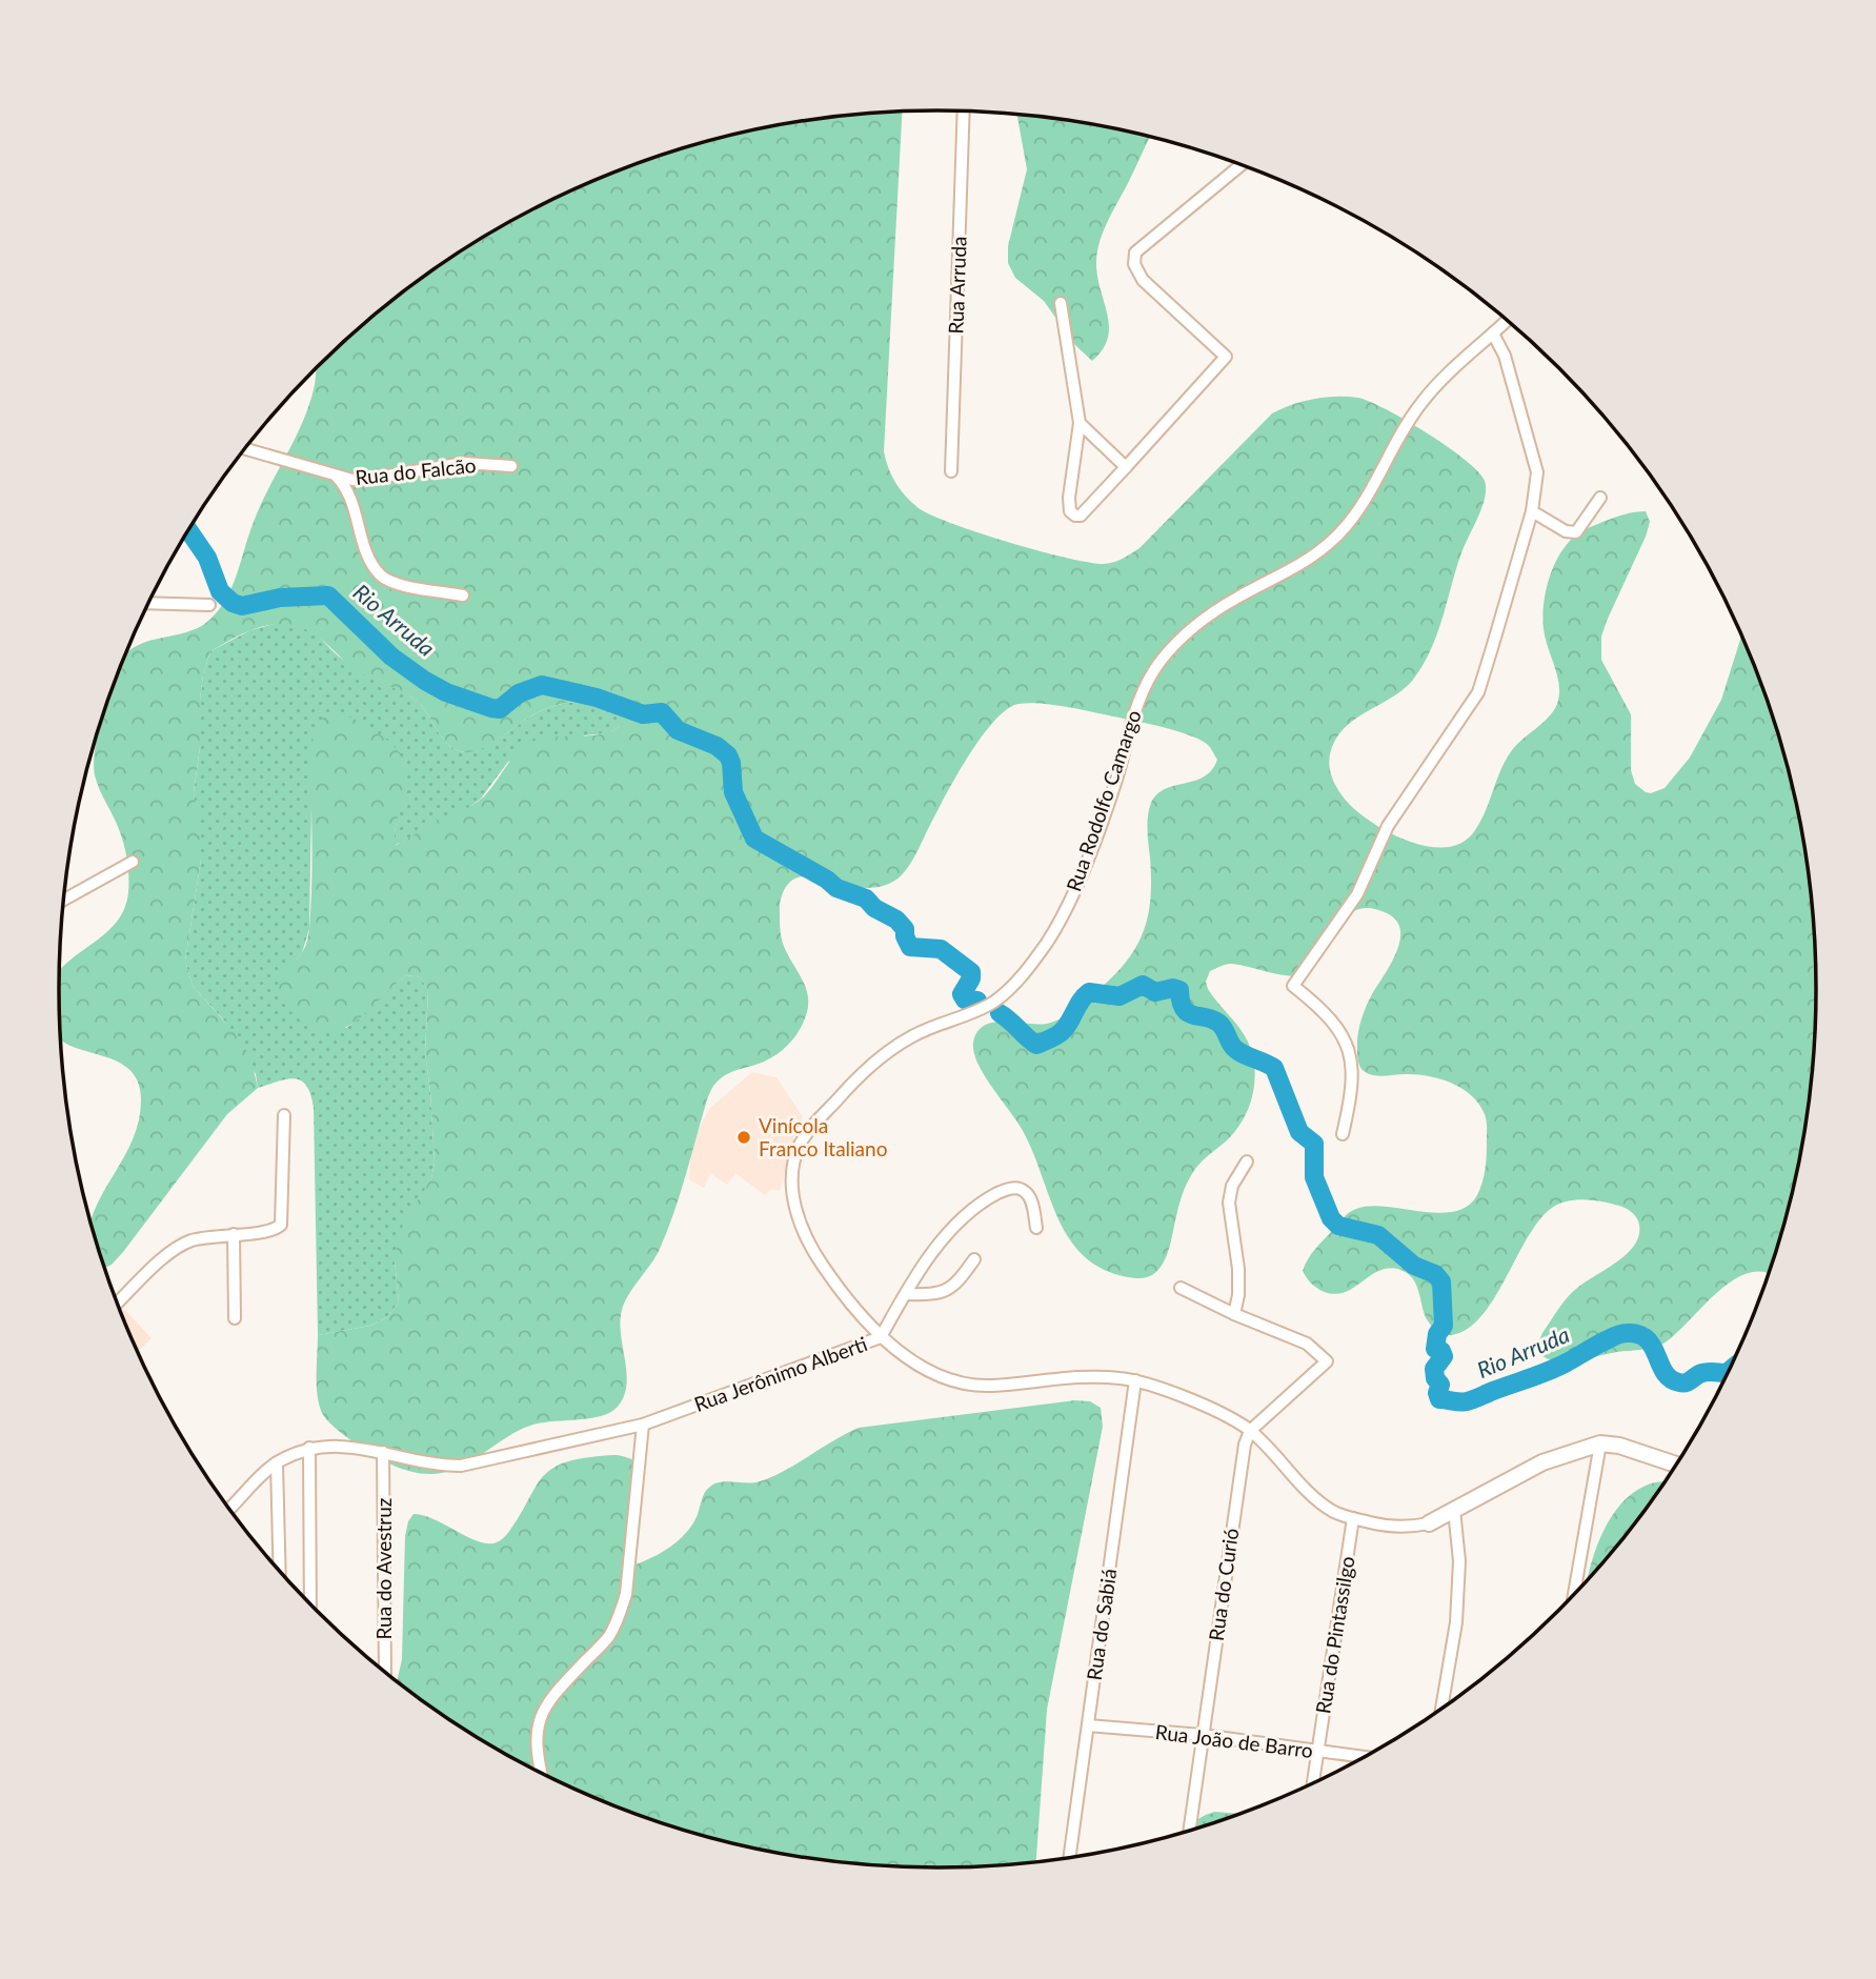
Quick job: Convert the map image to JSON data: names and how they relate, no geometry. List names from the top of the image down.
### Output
{
  "streets": {
    "street": [
      "Rua Arruda",
      "Rua do Falcão",
      "Rua Rodolfo Camargo",
      "Rua Jerônimo Alberti",
      "Rua do Avestruz",
      "Rua do Curió",
      "Rua do Sabiá",
      "Rua do Pintassilgo",
      "Rua João de Barro"
    ]
  },
  "crossings": [
    ["Rua Rodolfo Camargo", "Rua Jerônimo Alberti"],
    ["Rua Jerônimo Alberti", "Rua do Avestruz"],
    ["Rua Jerônimo Alberti", "Rua do Curió"],
    ["Rua Jerônimo Alberti", "Rua do Sabiá"],
    ["Rua Jerônimo Alberti", "Rua do Pintassilgo"],
    ["Rua do Curió", "Rua João de Barro"],
    ["Rua do Sabiá", "Rua João de Barro"],
    ["Rua do Pintassilgo", "Rua João de Barro"]
  ],
  "water": ["Rio Arruda"],
  "places": ["Vinícola Franco Italiano"]
}
